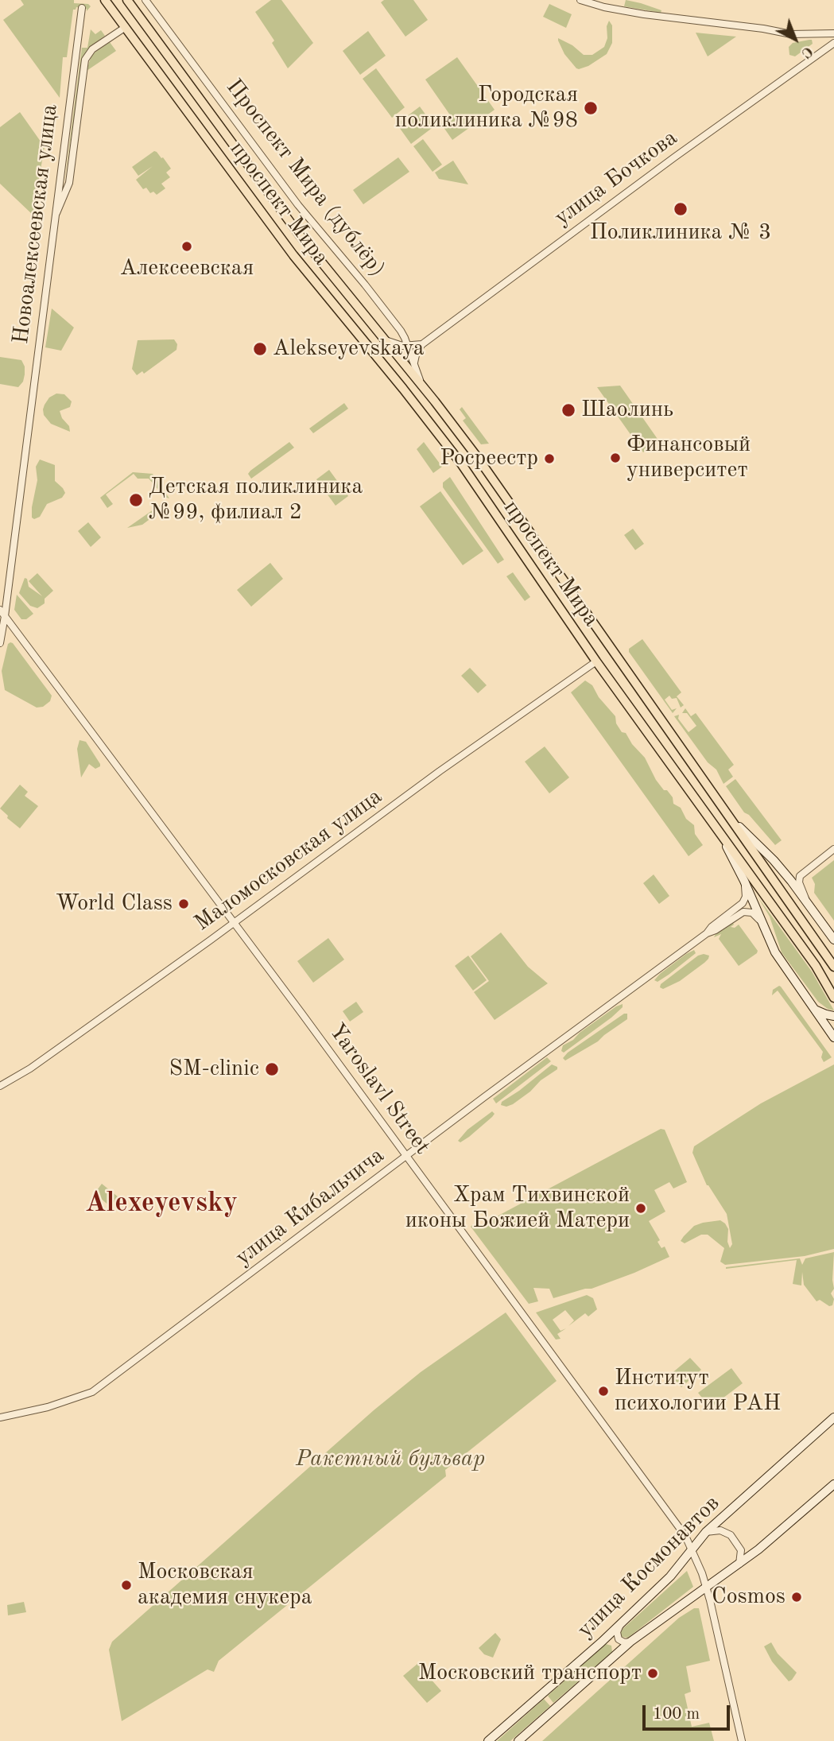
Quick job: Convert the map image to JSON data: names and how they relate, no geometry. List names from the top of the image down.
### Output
{
  "streets": {
    "main road": ["проспект Мира", "улица Космонавтов"],
    "street": [
      "Проспект Мира (дублёр)",
      "улица Бочкова",
      "Новоалексеевская улица",
      "Маломосковская улица",
      "Yaroslavl Street",
      "улица Кибальчича"
    ]
  },
  "crossings": [
    ["Проспект Мира (дублёр)", "улица Бочкова"],
    ["Проспект Мира (дублёр)", "проспект Мира"],
    ["проспект Мира", "Маломосковская улица"],
    ["Новоалексеевская улица", "Yaroslavl Street"],
    ["Маломосковская улица", "Yaroslavl Street"],
    ["Yaroslavl Street", "улица Кибальчича"],
    ["Yaroslavl Street", "улица Космонавтов"]
  ],
  "districts": ["Alexeyevsky"],
  "parks": ["Ракетный бульвар"],
  "places": [
    "Городская поликлиника №98",
    "Поликлиника № 3",
    "Алексеевская",
    "Alekseyevskaya",
    "Шаолинь",
    "Финансовый университет",
    "Росреестр",
    "Детская поликлиника №99, филиал 2",
    "World Class",
    "SM-clinic",
    "Храм Тихвинской иконы Божией Матери",
    "Институт психологии РАН",
    "Московская академия снукера",
    "Cosmos",
    "Московский транспорт"
  ],
  "scale_bar": "100 m",
  "north": "bottom right"
}
